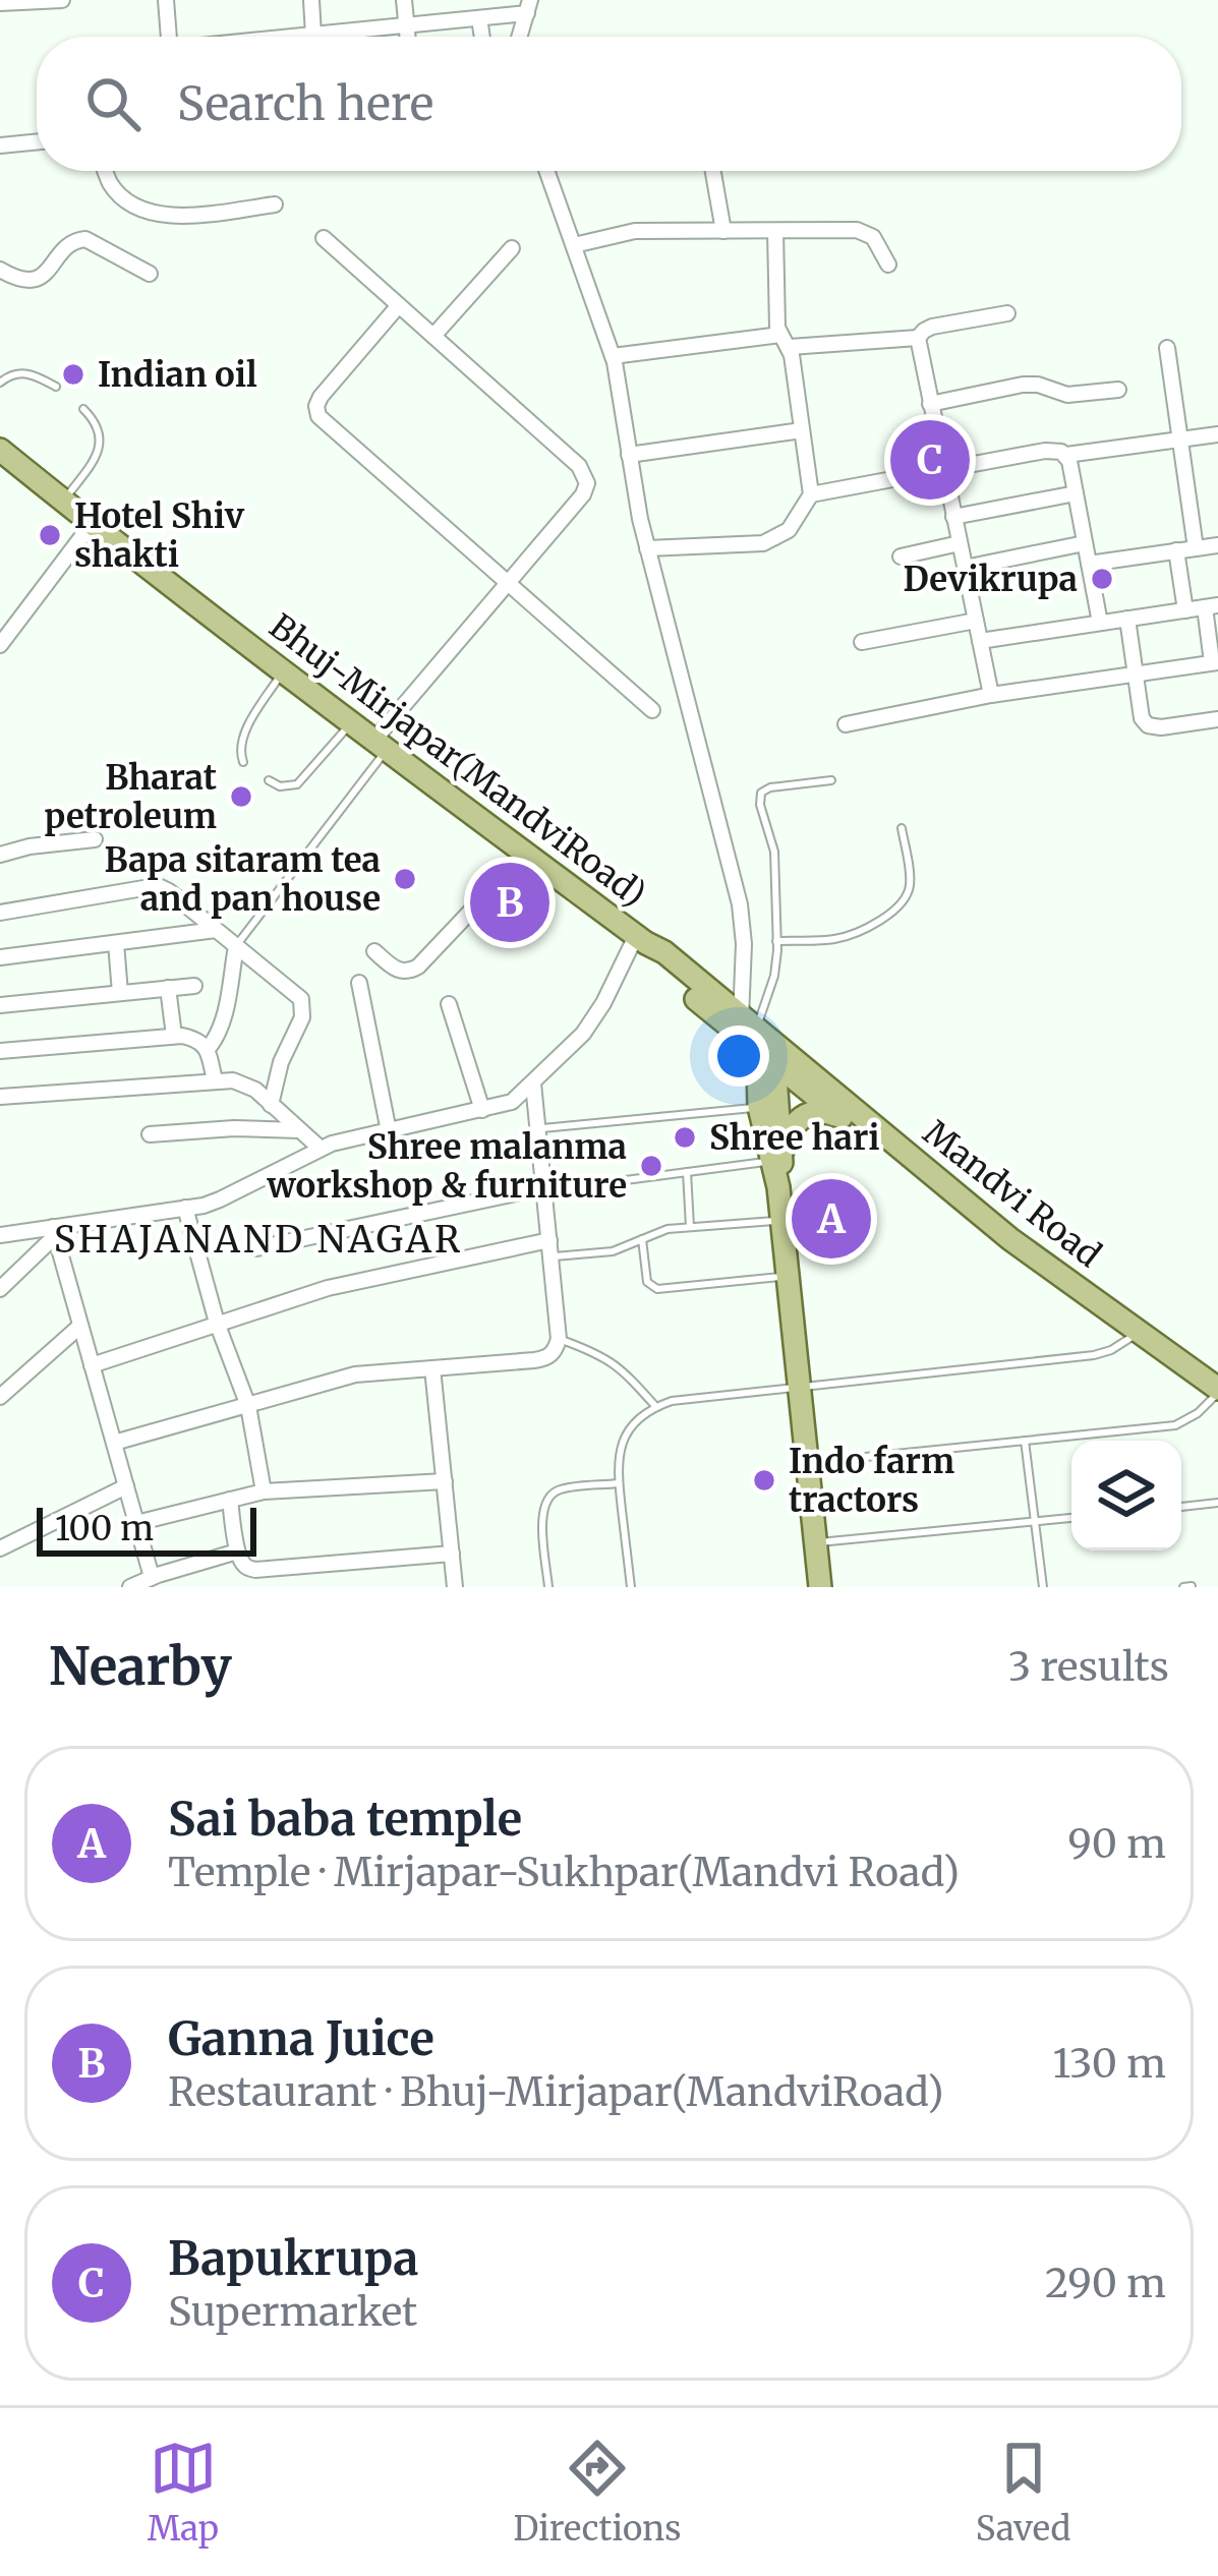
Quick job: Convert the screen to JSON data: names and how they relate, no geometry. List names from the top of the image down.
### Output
{
  "streets": {
    "main road": ["Bhuj-Mirjapar(MandviRoad)", "Mandvi Road"]
  },
  "crossings": [
    ["Bhuj-Mirjapar(MandviRoad)", "Mandvi Road"]
  ],
  "districts": ["SHAJANAND NAGAR"],
  "places": [
    "Indian oil",
    "Hotel Shiv shakti",
    "Devikrupa",
    "Bharat petroleum",
    "Bapa sitaram tea and pan house",
    "Shree hari",
    "Shree malanma workshop & furniture",
    "Indo farm tractors"
  ],
  "scale_bar": "100 m",
  "page": {
    "search": "Search here",
    "pins": ["C", "B", "A"],
    "scale": "100 m",
    "heading": ["Nearby", "3 results"],
    "list": [
      {
        "mark": "A",
        "name": "Sai baba temple",
        "note": "Temple · Mirjapar-Sukhpar(Mandvi Road)",
        "value": "90 m"
      },
      {
        "mark": "B",
        "name": "Ganna Juice",
        "note": "Restaurant · Bhuj-Mirjapar(MandviRoad)",
        "value": "130 m"
      },
      {
        "mark": "C",
        "name": "Bapukrupa",
        "note": "Supermarket",
        "value": "290 m"
      }
    ],
    "nav": ["Map", "Directions", "Saved"]
  }
}
